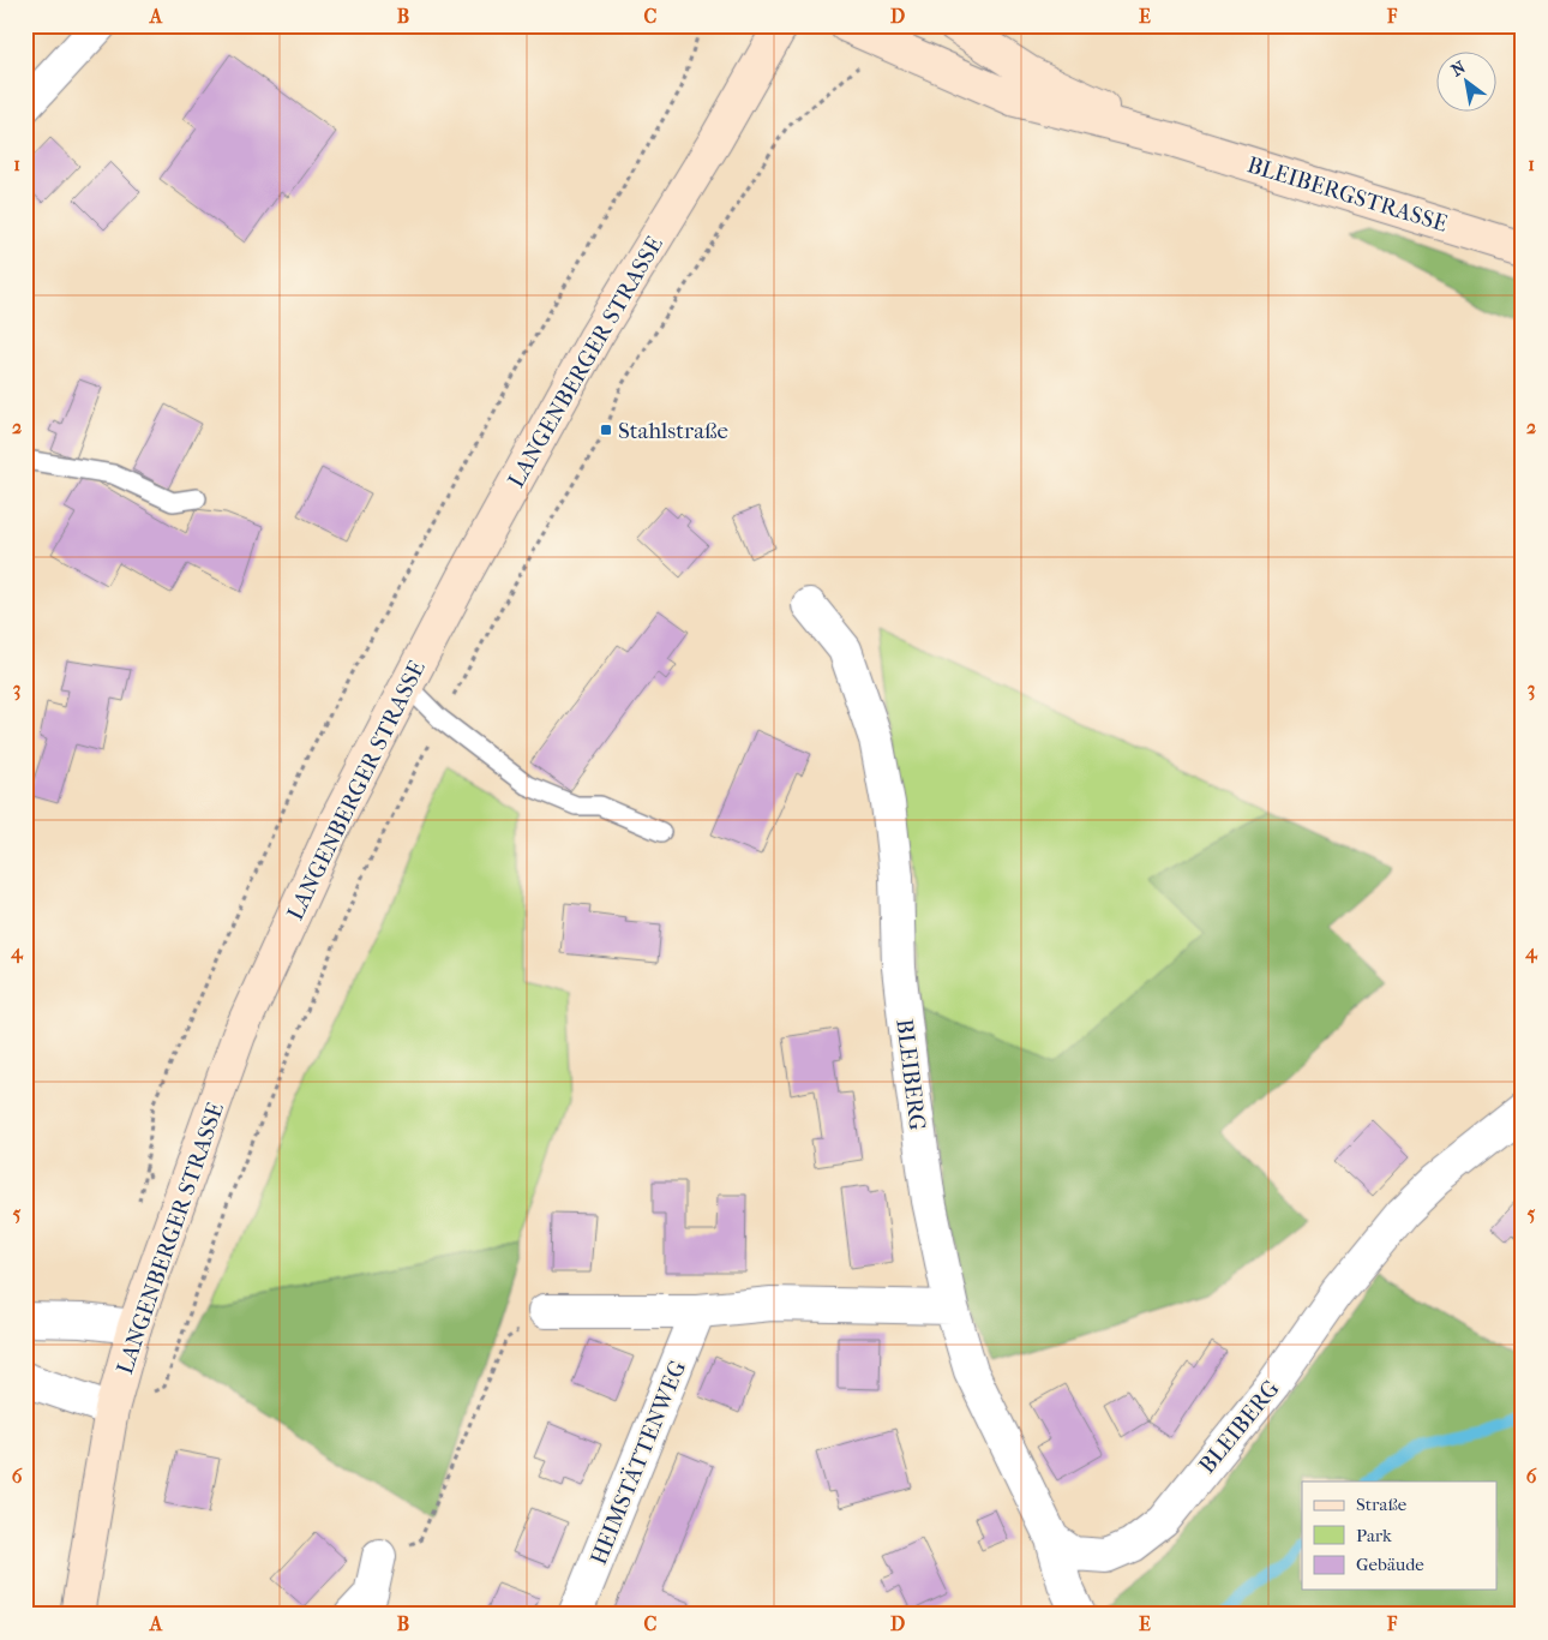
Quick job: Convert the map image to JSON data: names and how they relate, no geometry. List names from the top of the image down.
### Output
{
  "streets": {
    "main road": ["BLEIBERGSTRASSE", "LANGENBERGER STRASSE"],
    "street": ["BLEIBERG", "HEIMSTÄTTENWEG"]
  },
  "places": {
    "transit": ["Stahlstraße"]
  },
  "legend": ["Straße", "Park", "Gebäude"],
  "north": "top left",
  "grid": {
    "columns": [
      "A",
      "B",
      "C",
      "D",
      "E",
      "F"
    ],
    "rows": [
      "1",
      "2",
      "3",
      "4",
      "5",
      "6"
    ]
  }
}
